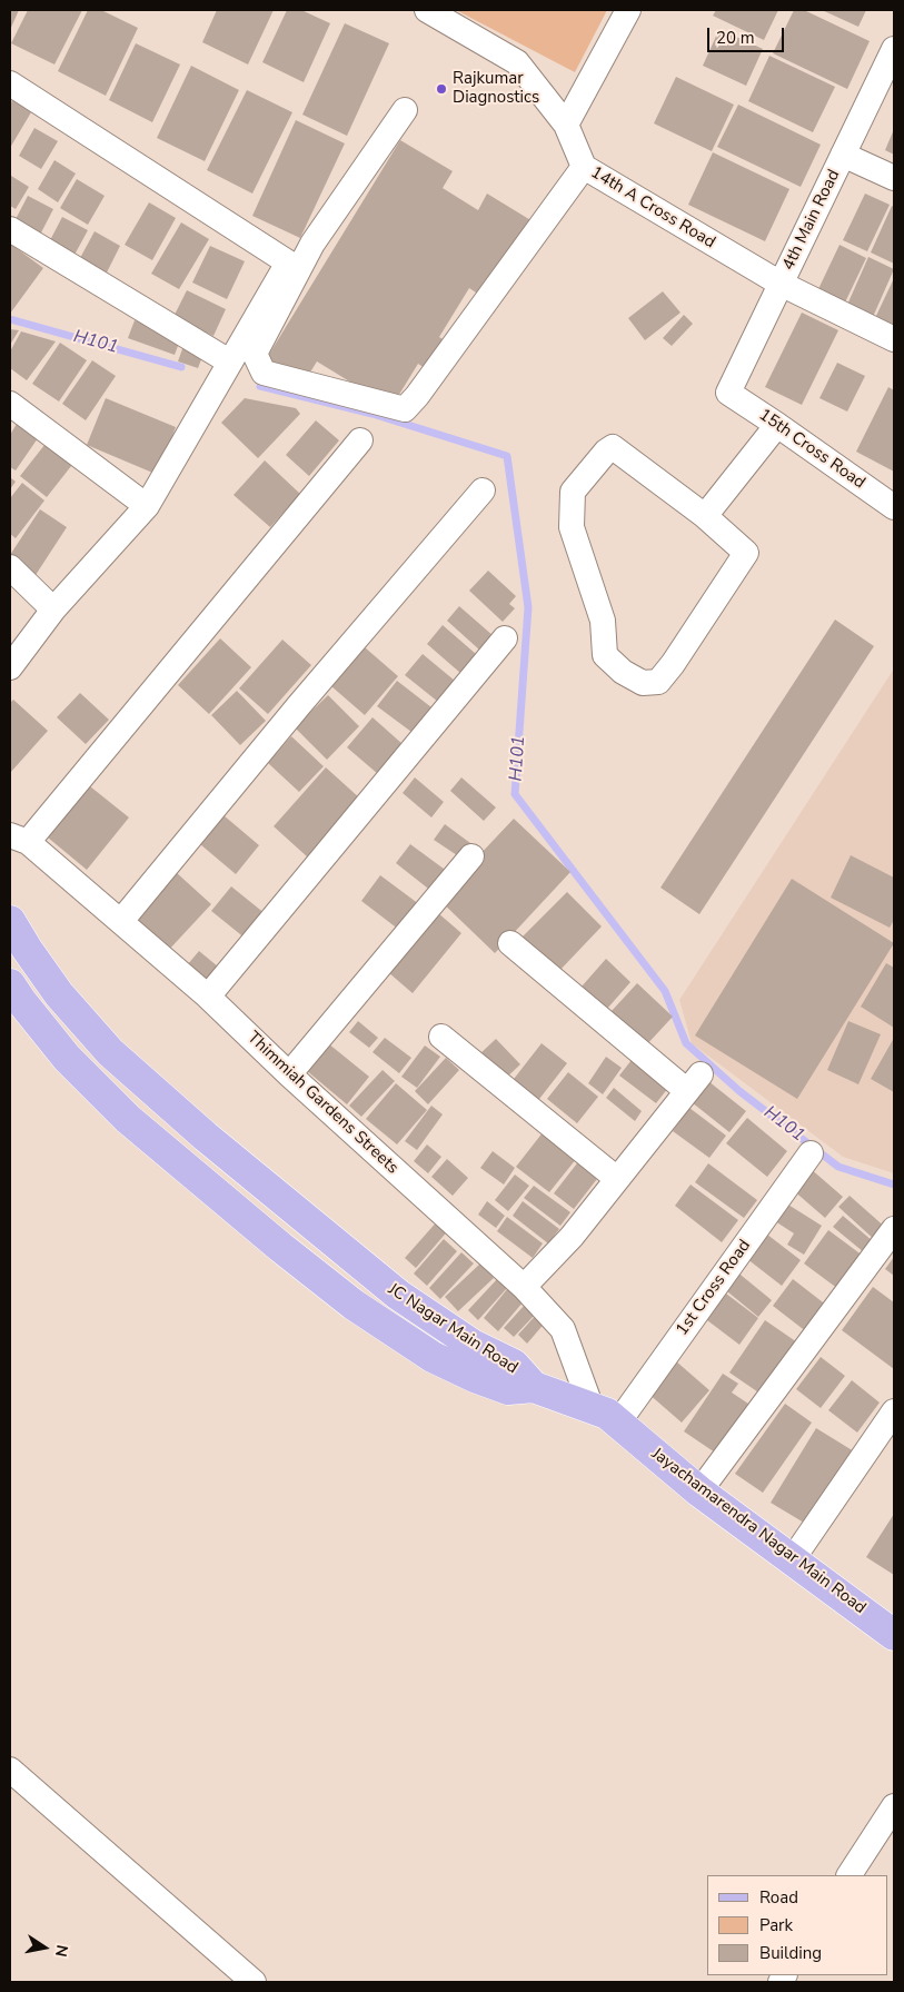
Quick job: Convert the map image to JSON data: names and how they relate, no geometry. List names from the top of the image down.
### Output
{
  "streets": {
    "main road": ["JC Nagar Main Road", "Jayachamarendra Nagar Main Road"],
    "street": [
      "14th A Cross Road",
      "4th Main Road",
      "15th Cross Road",
      "Thimmiah Gardens Streets",
      "1st Cross Road"
    ]
  },
  "crossings": [
    ["14th A Cross Road", "4th Main Road"],
    ["4th Main Road", "15th Cross Road"],
    ["Thimmiah Gardens Streets", "1st Cross Road"],
    ["Thimmiah Gardens Streets", "Jayachamarendra Nagar Main Road"],
    ["1st Cross Road", "Jayachamarendra Nagar Main Road"],
    ["JC Nagar Main Road", "Jayachamarendra Nagar Main Road"]
  ],
  "water": ["H101"],
  "places": ["Rajkumar Diagnostics"],
  "legend": ["Road", "Park", "Building"],
  "scale_bar": "20 m",
  "north": "right"
}
